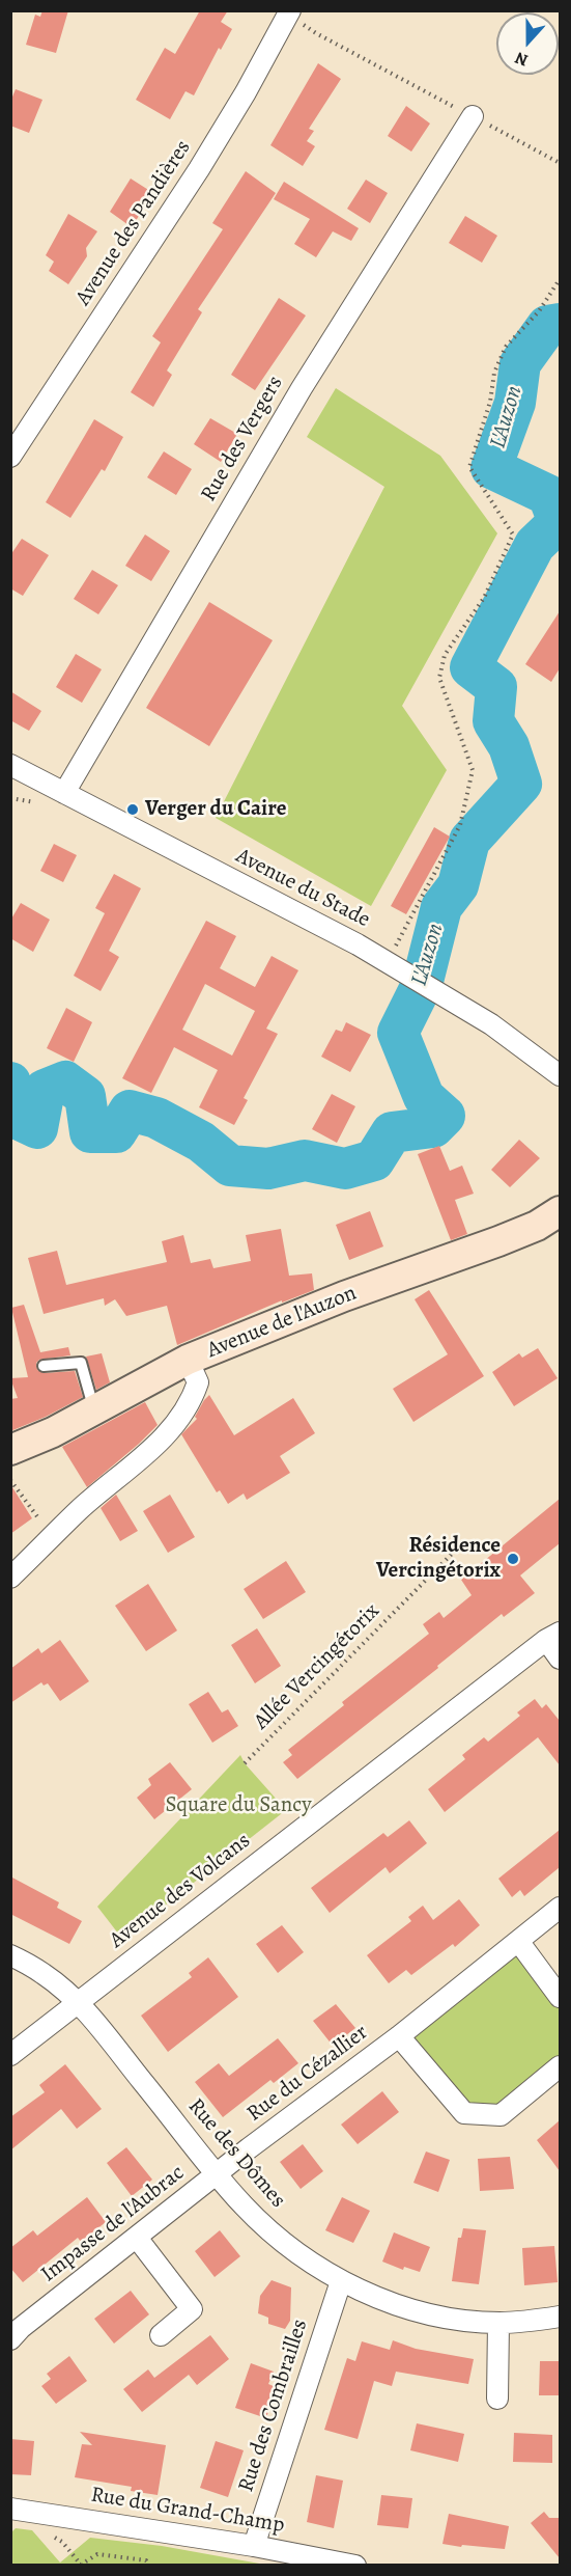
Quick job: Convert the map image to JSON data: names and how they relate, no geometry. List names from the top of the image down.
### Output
{
  "streets": {
    "main road": ["Avenue de l'Auzon"],
    "street": [
      "Avenue des Pandières",
      "Rue des Vergers",
      "Avenue du Stade",
      "Avenue des Volcans",
      "Rue du Cézallier",
      "Rue des Dômes",
      "Impasse de l'Aubrac",
      "Rue des Combrailles",
      "Rue du Grand-Champ"
    ],
    "path": ["Allée Vercingétorix"]
  },
  "crossings": [
    ["Rue des Vergers", "Avenue du Stade"],
    ["Avenue des Volcans", "Rue des Dômes"],
    ["Rue du Cézallier", "Rue des Dômes"],
    ["Rue du Cézallier", "Impasse de l'Aubrac"],
    ["Rue des Dômes", "Impasse de l'Aubrac"],
    ["Rue des Dômes", "Rue des Combrailles"],
    ["Rue des Combrailles", "Rue du Grand-Champ"]
  ],
  "water": ["L'Auzon"],
  "parks": ["Square du Sancy"],
  "places": ["Verger du Caire", "Résidence Vercingétorix"],
  "north": "bottom"
}
